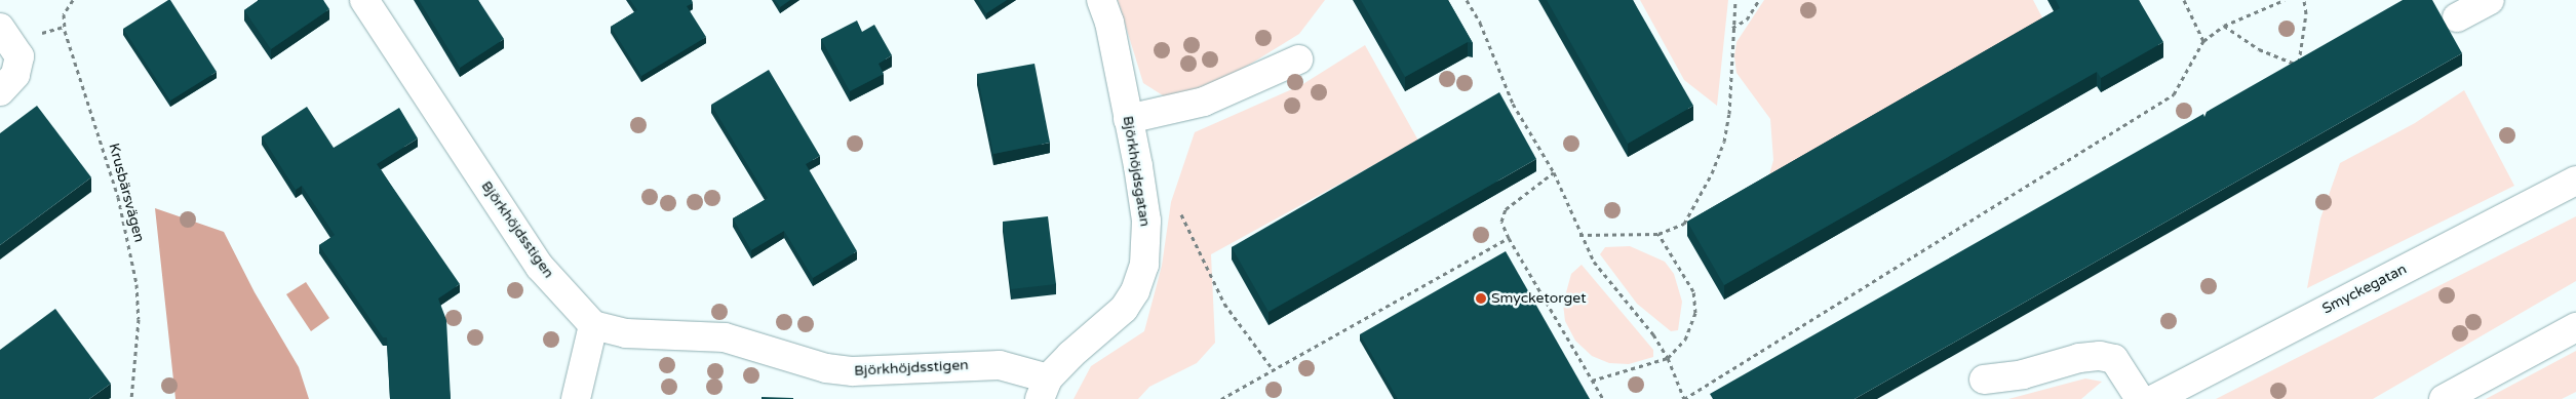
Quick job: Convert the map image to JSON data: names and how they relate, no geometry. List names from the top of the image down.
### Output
{
  "streets": {
    "street": ["Björkhöjdsgatan", "Björkhöjdsstigen", "Smyckegatan"],
    "path": ["Krusbärsvägen"]
  },
  "crossings": [
    ["Björkhöjdsgatan", "Björkhöjdsstigen"]
  ],
  "places": ["Smycketorget"]
}
